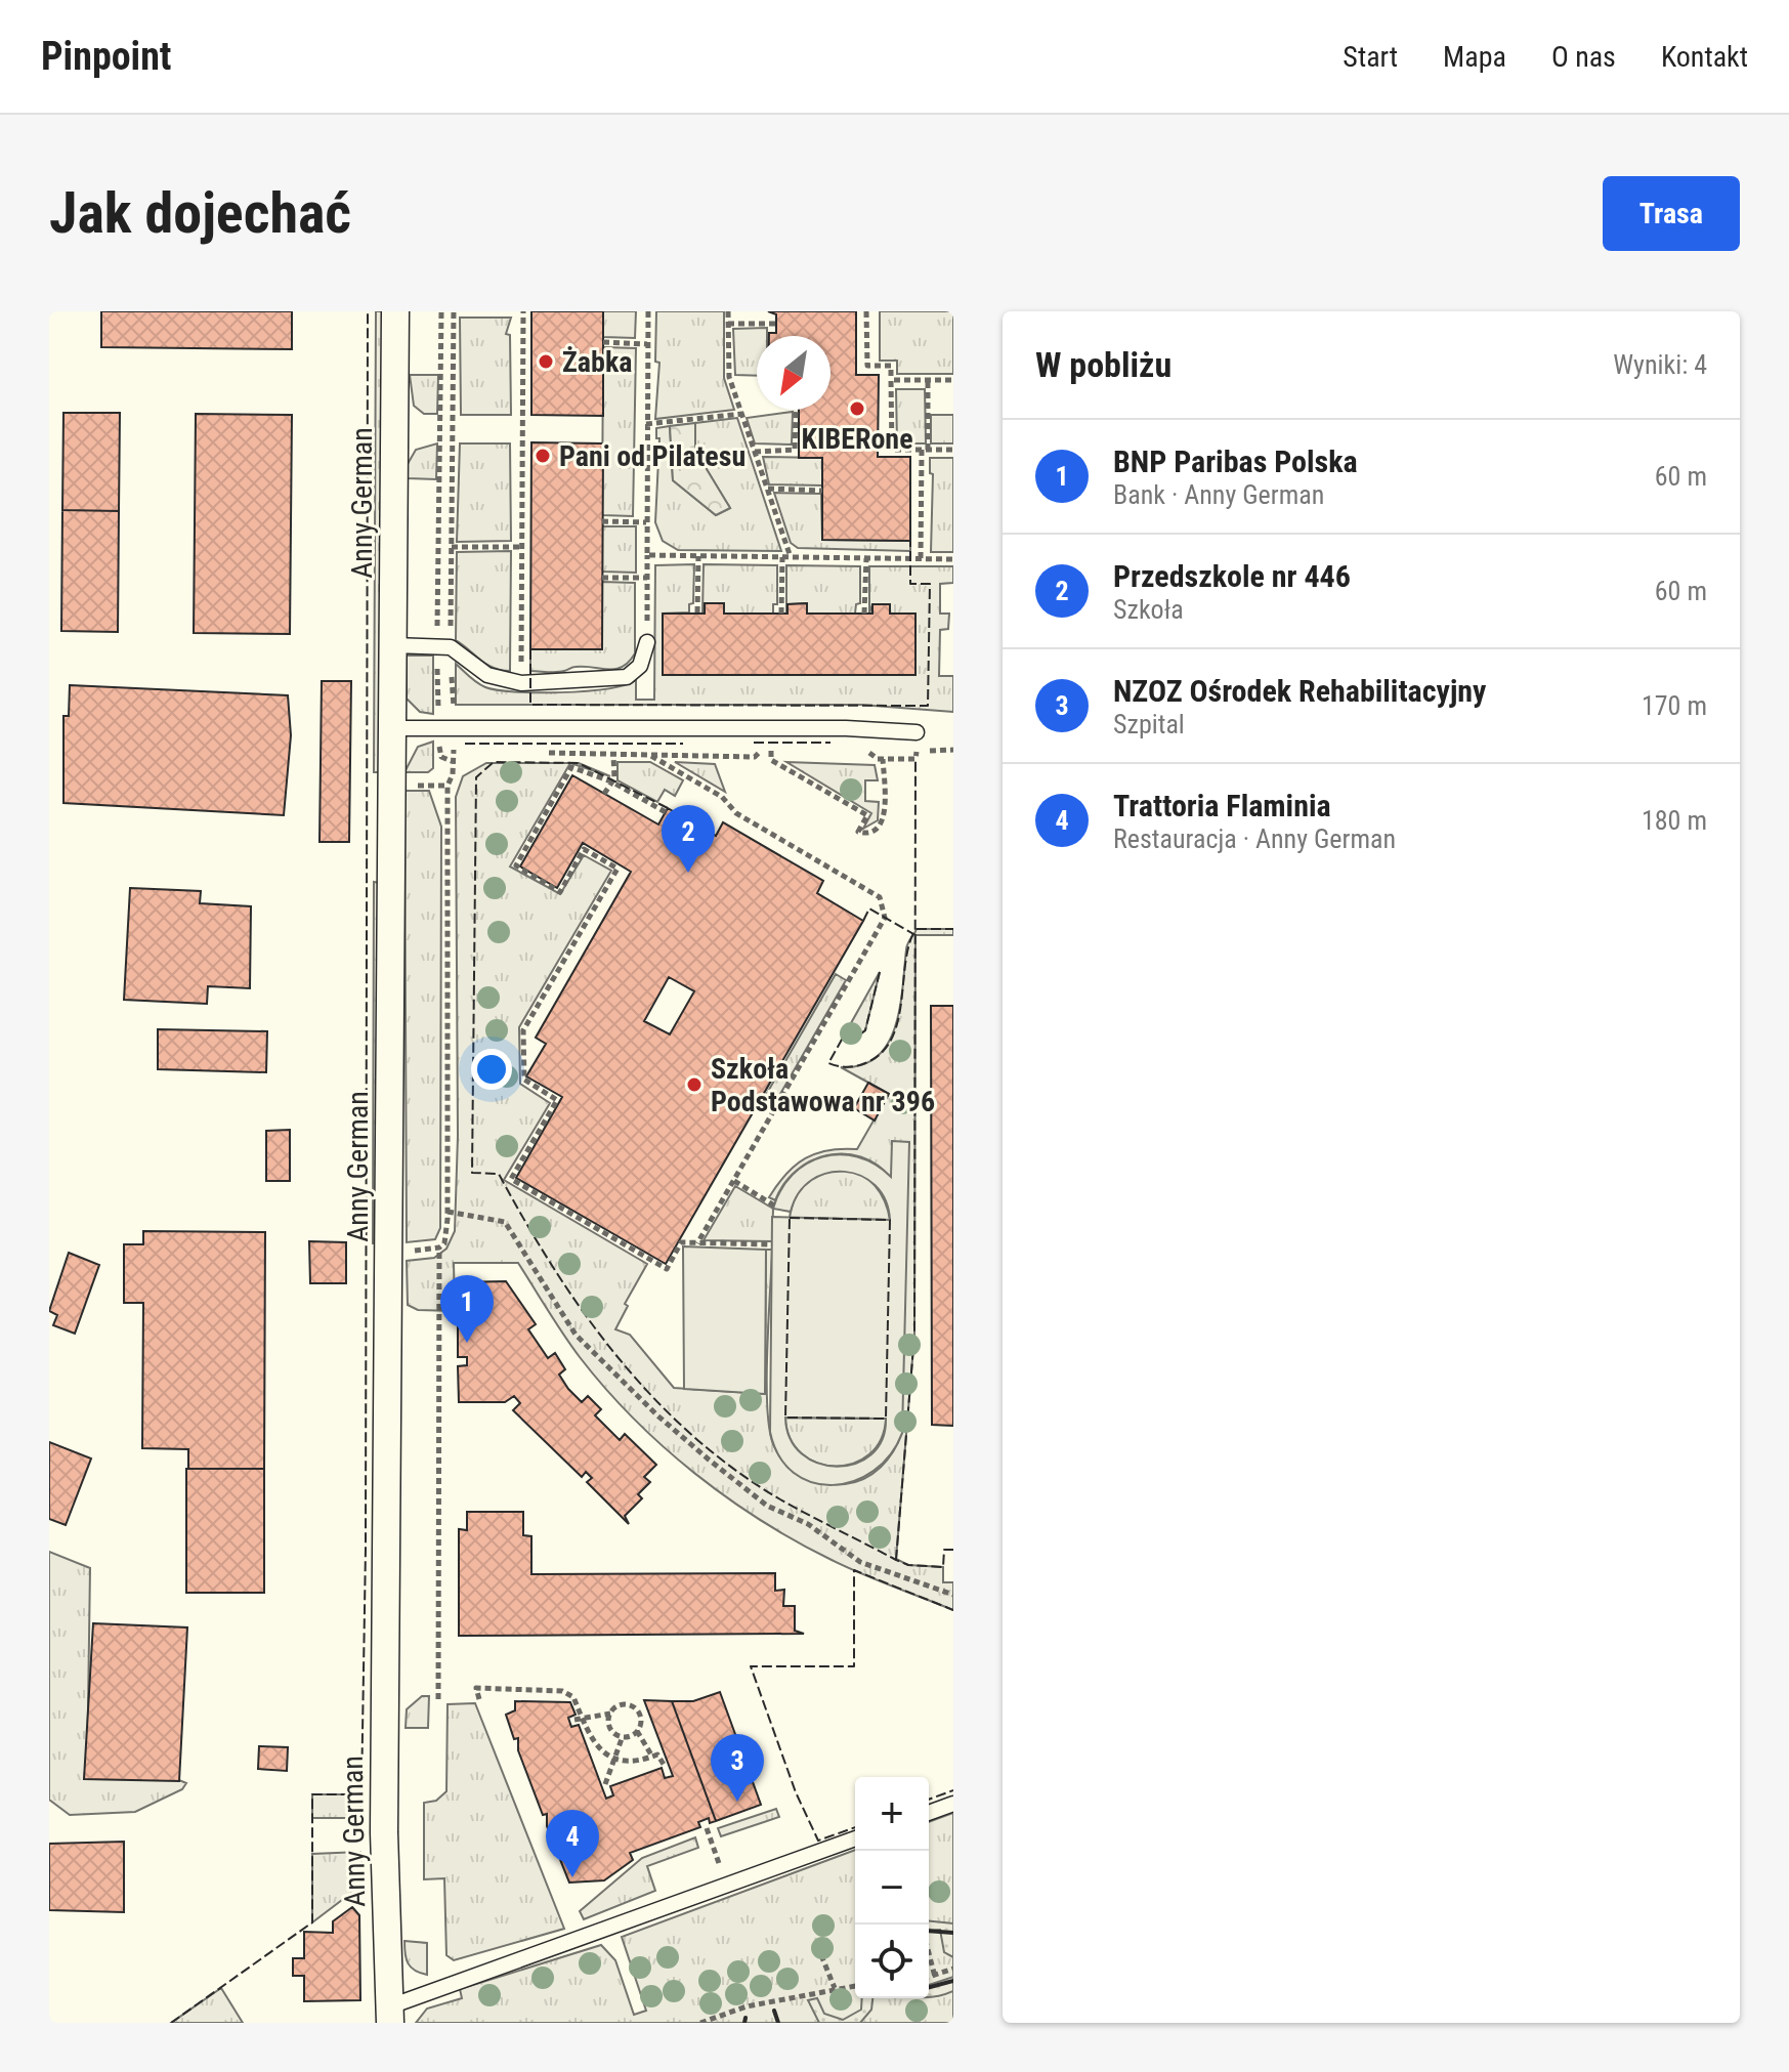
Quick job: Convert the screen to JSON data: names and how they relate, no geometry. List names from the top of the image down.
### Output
{
  "streets": {
    "street": ["Anny German"]
  },
  "places": [
    "Żabka",
    "KIBERone",
    "Pani od Pilatesu",
    "Szkoła Podstawowa nr 396"
  ],
  "north": "bottom left",
  "page": {
    "header": "Pinpoint",
    "nav": [
      "Start",
      "Mapa",
      "O nas",
      "Kontakt"
    ],
    "buttons": "Trasa",
    "title": "Jak dojechać",
    "heading": ["W pobliżu", "Wyniki: 4"],
    "list": [
      {
        "mark": "1",
        "name": "BNP Paribas Polska",
        "note": "Bank · Anny German",
        "value": "60 m"
      },
      {
        "mark": "2",
        "name": "Przedszkole nr 446",
        "note": "Szkoła",
        "value": "60 m"
      },
      {
        "mark": "3",
        "name": "NZOZ Ośrodek Rehabilitacyjny",
        "note": "Szpital",
        "value": "170 m"
      },
      {
        "mark": "4",
        "name": "Trattoria Flaminia",
        "note": "Restauracja · Anny German",
        "value": "180 m"
      }
    ],
    "pins": [
      "2",
      "1",
      "3",
      "4"
    ],
    "map_buttons": ["+", "−"]
  }
}
